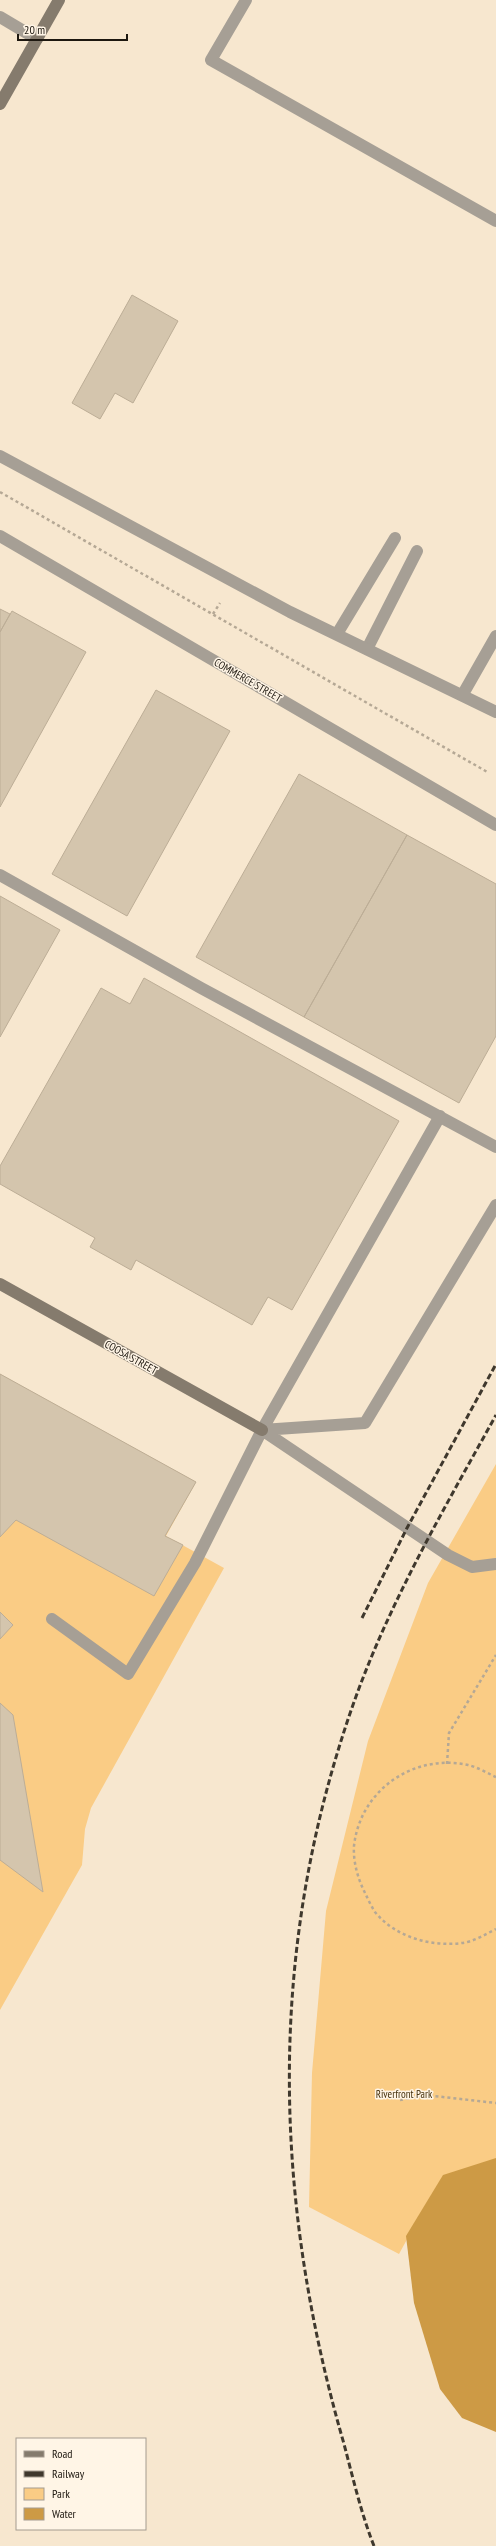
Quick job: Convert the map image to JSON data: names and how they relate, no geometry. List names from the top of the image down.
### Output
{
  "streets": {
    "street": ["COMMERCE STREET", "COOSA STREET"]
  },
  "parks": ["Riverfront Park"],
  "legend": [
    "Road",
    "Railway",
    "Park",
    "Water"
  ],
  "scale_bar": "20 m"
}
